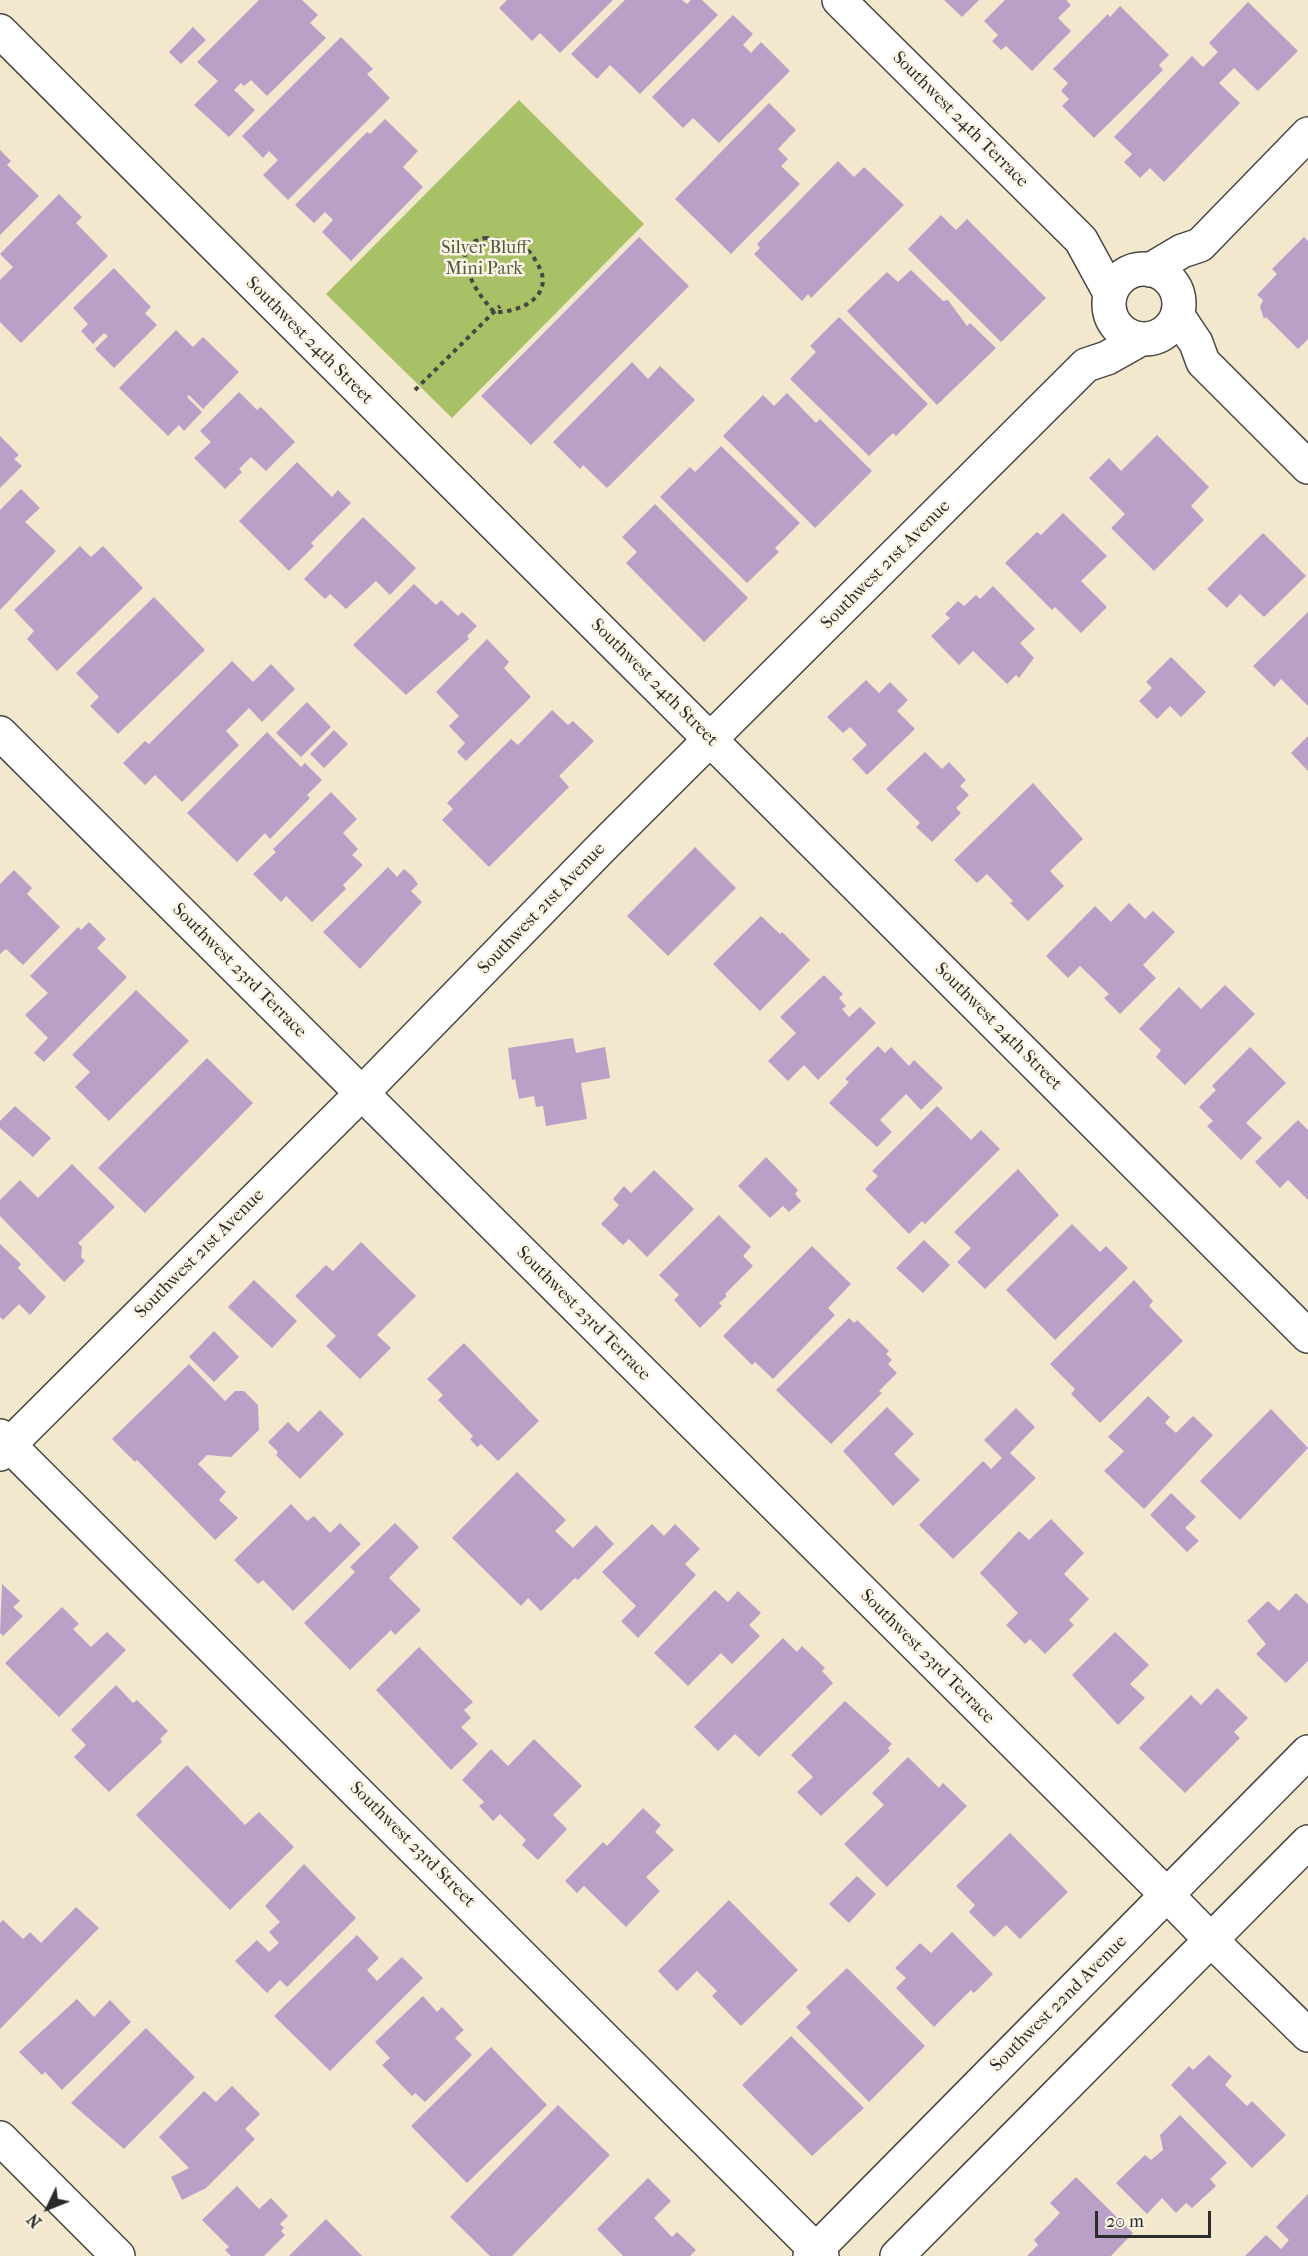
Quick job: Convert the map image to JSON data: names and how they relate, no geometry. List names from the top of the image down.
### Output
{
  "streets": {
    "street": [
      "Southwest 24th Terrace",
      "Southwest 24th Street",
      "Southwest 21st Avenue",
      "Southwest 23rd Terrace",
      "Southwest 23rd Street",
      "Southwest 22nd Avenue"
    ]
  },
  "crossings": [
    ["Southwest 24th Terrace", "Southwest 21st Avenue"],
    ["Southwest 24th Street", "Southwest 21st Avenue"],
    ["Southwest 21st Avenue", "Southwest 23rd Terrace"],
    ["Southwest 21st Avenue", "Southwest 23rd Street"],
    ["Southwest 23rd Terrace", "Southwest 22nd Avenue"],
    ["Southwest 23rd Street", "Southwest 22nd Avenue"]
  ],
  "parks": ["Silver Bluff Mini Park"],
  "scale_bar": "20 m",
  "north": "bottom left"
}
